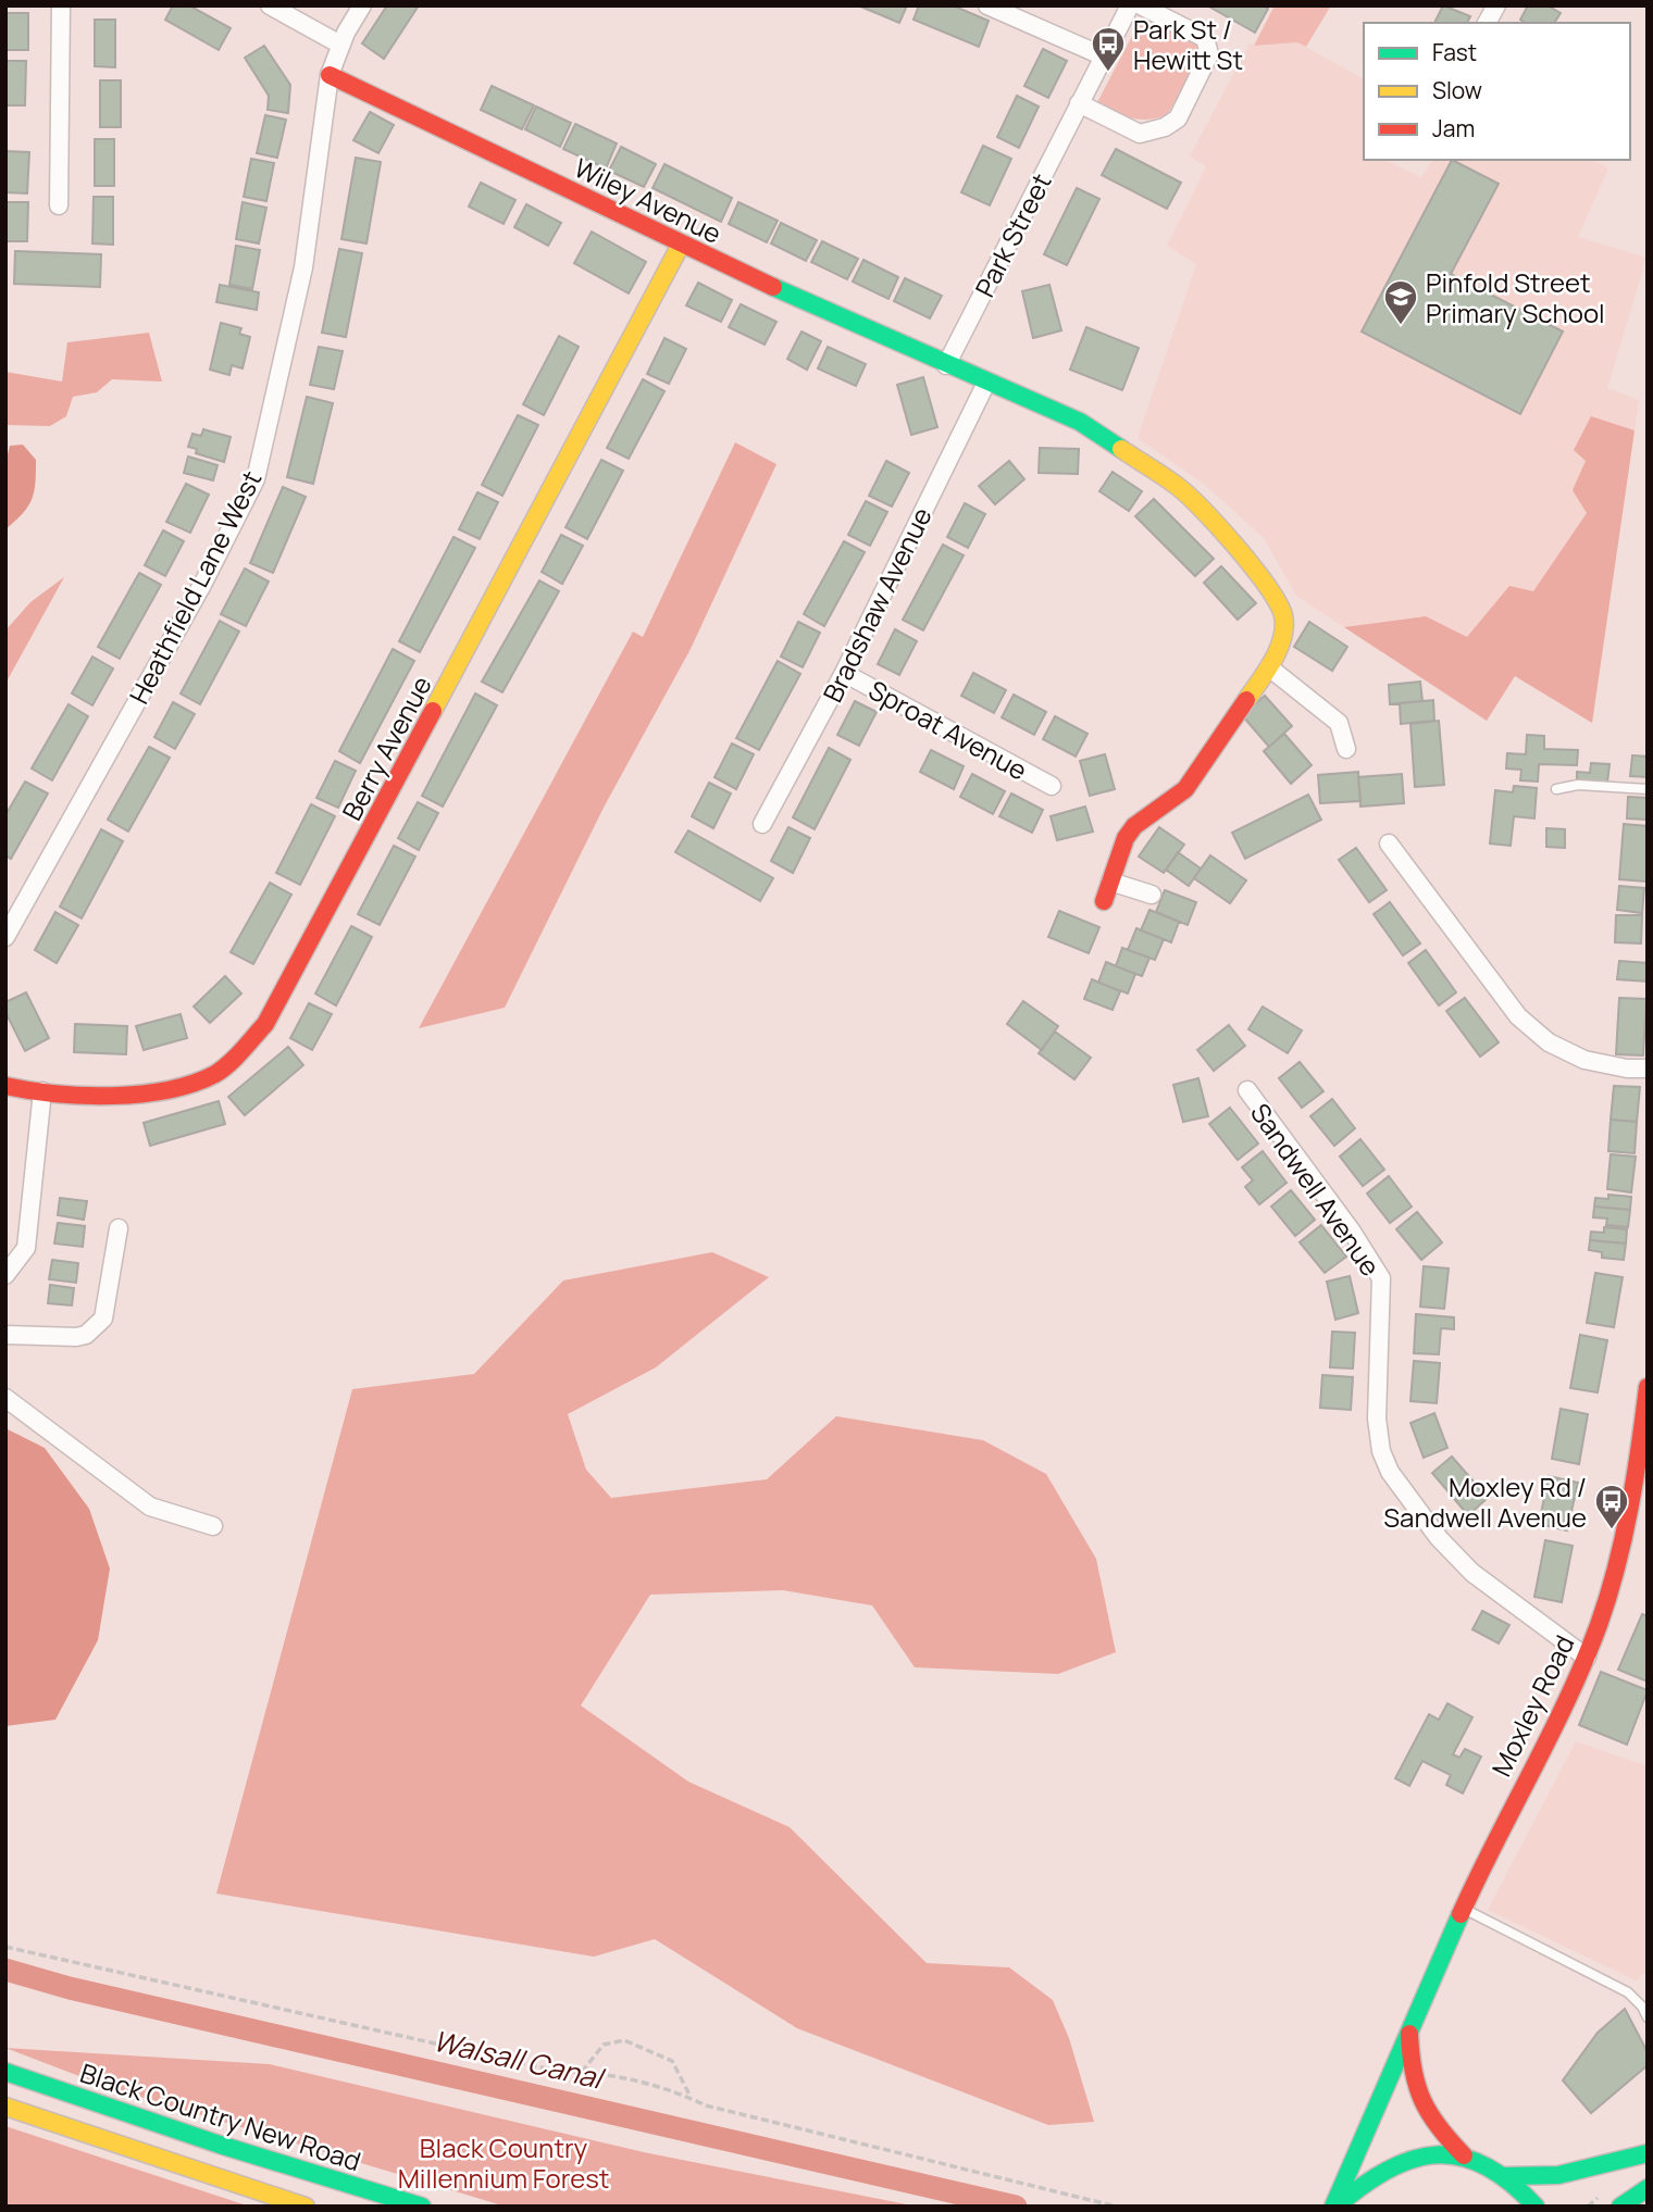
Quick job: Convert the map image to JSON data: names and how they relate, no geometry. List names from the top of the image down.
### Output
{
  "streets": {
    "main road": [
      "Wiley Avenue",
      "Berry Avenue",
      "Moxley Road",
      "Black Country New Road"
    ],
    "street": [
      "Park Street",
      "Heathfield Lane West",
      "Bradshaw Avenue",
      "Sproat Avenue",
      "Sandwell Avenue"
    ]
  },
  "crossings": [
    ["Wiley Avenue", "Park Street"],
    ["Wiley Avenue", "Heathfield Lane West"],
    ["Wiley Avenue", "Bradshaw Avenue"],
    ["Wiley Avenue", "Berry Avenue"],
    ["Bradshaw Avenue", "Sproat Avenue"],
    ["Sandwell Avenue", "Moxley Road"]
  ],
  "water": ["Walsall Canal"],
  "parks": ["Black Country Millennium Forest"],
  "places": {
    "bus stop": ["Park St / Hewitt St", "Moxley Rd / Sandwell Avenue"],
    "school or university": ["Pinfold Street Primary School"]
  },
  "legend": ["Fast", "Slow", "Jam"]
}
